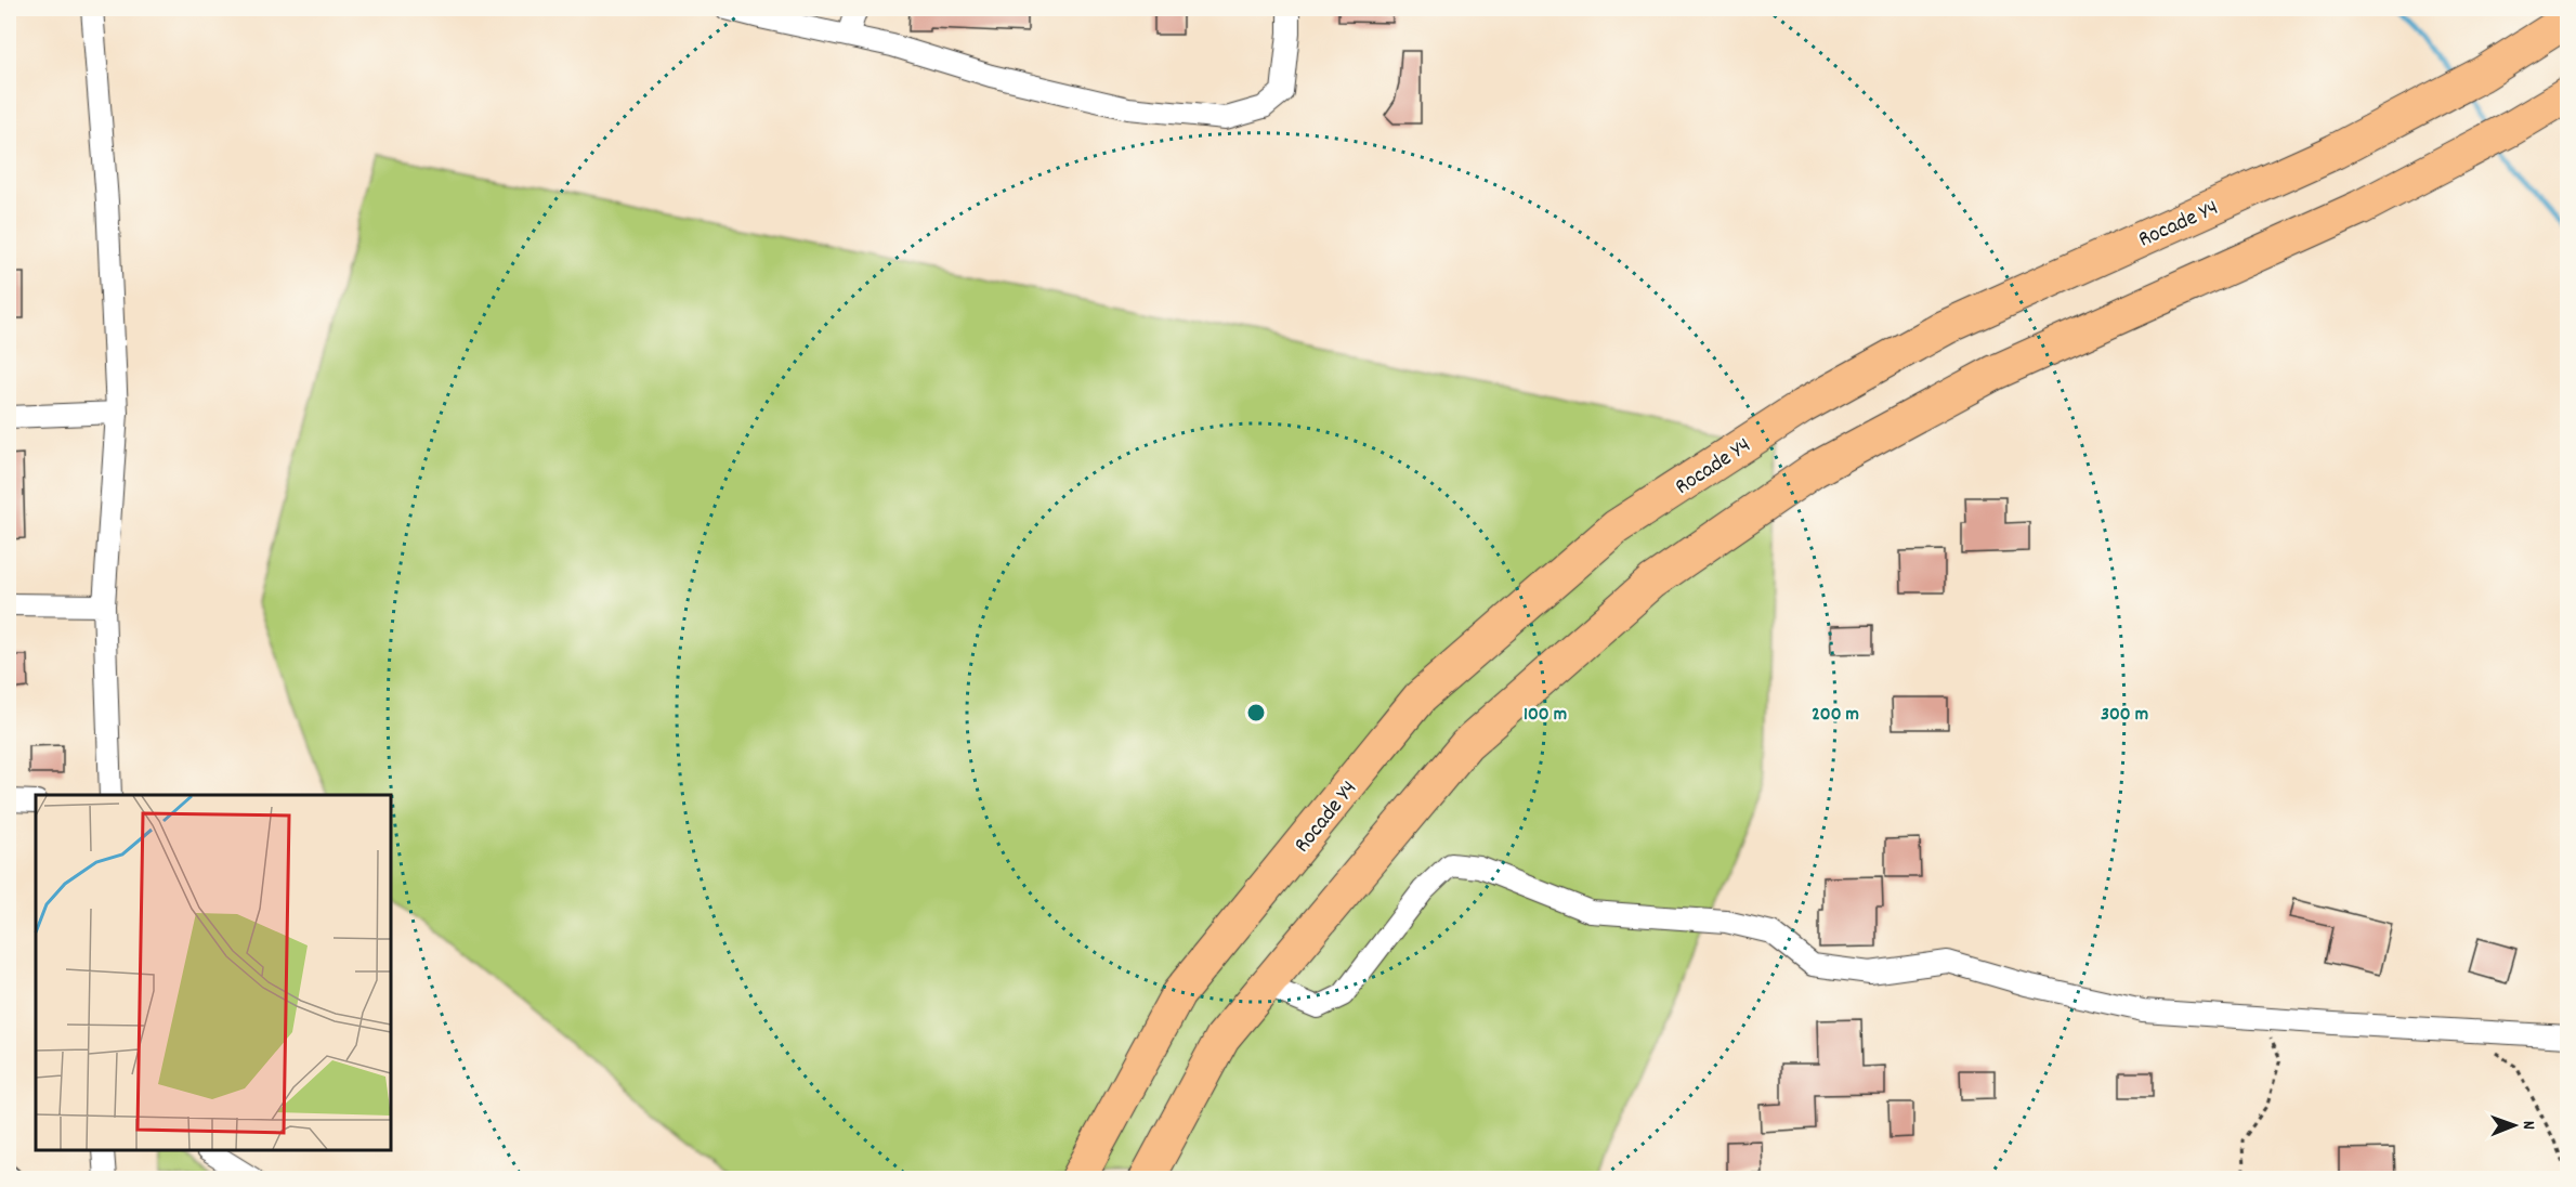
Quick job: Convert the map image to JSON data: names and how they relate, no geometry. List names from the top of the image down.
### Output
{
  "streets": {
    "highway": ["Rocade Y4"]
  },
  "north": "right",
  "rings": ["100 m", "200 m", "300 m"]
}
